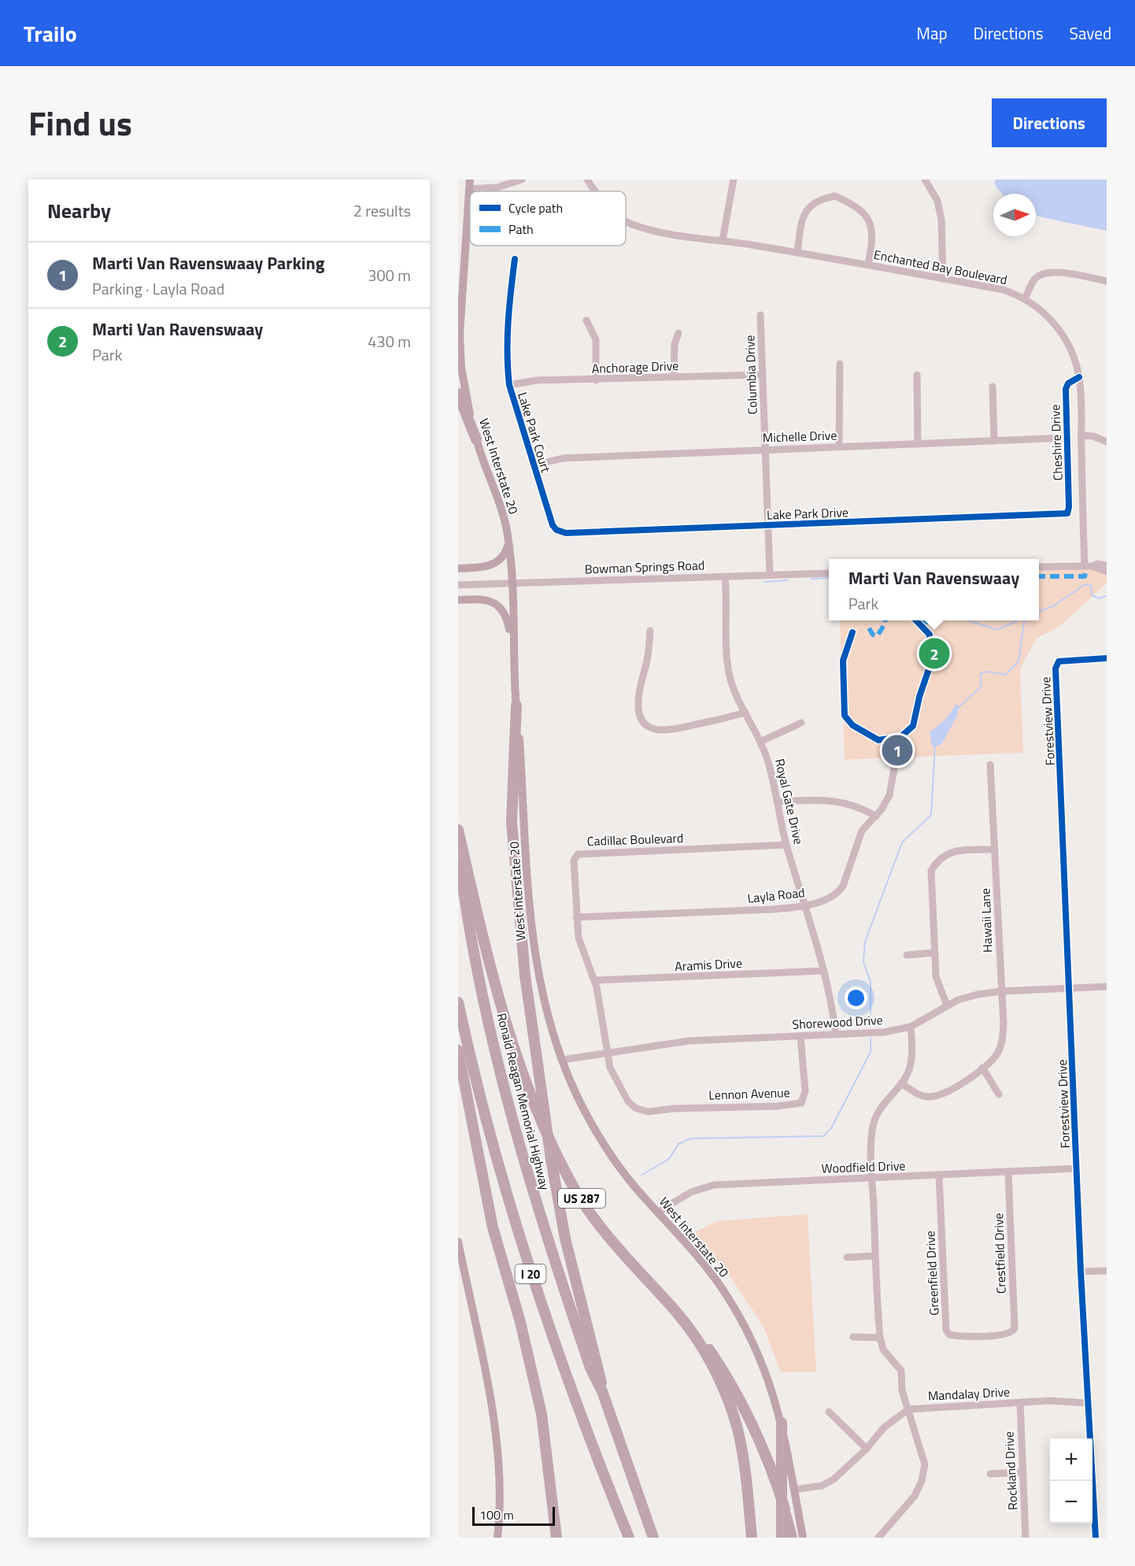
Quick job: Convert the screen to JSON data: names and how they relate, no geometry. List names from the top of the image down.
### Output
{
  "streets": {
    "highway": ["Ronald Reagan Memorial Highway", "US 287", "I 20"],
    "main road": ["West Interstate 20"],
    "street": [
      "Enchanted Bay Boulevard",
      "Anchorage Drive",
      "Columbia Drive",
      "Lake Park Court",
      "Michelle Drive",
      "Cheshire Drive",
      "Lake Park Drive",
      "Bowman Springs Road",
      "Forestview Drive",
      "Royal Gate Drive",
      "Cadillac Boulevard",
      "Layla Road",
      "Hawaii Lane",
      "Aramis Drive",
      "Shorewood Drive",
      "Lennon Avenue",
      "Woodfield Drive",
      "Crestfield Drive",
      "Greenfield Drive",
      "Mandalay Drive",
      "Rockland Drive"
    ]
  },
  "crossings": [
    ["Enchanted Bay Boulevard", "Cheshire Drive"],
    ["Anchorage Drive", "Columbia Drive"],
    ["Anchorage Drive", "Lake Park Court"],
    ["Columbia Drive", "Michelle Drive"],
    ["Columbia Drive", "Lake Park Drive"],
    ["Columbia Drive", "Bowman Springs Road"],
    ["Lake Park Court", "Michelle Drive"],
    ["Lake Park Court", "Lake Park Drive"],
    ["Michelle Drive", "Cheshire Drive"],
    ["Cheshire Drive", "Lake Park Drive"],
    ["West Interstate 20", "Bowman Springs Road"],
    ["West Interstate 20", "Shorewood Drive"],
    ["West Interstate 20", "Woodfield Drive"],
    ["Bowman Springs Road", "Royal Gate Drive"],
    ["Forestview Drive", "Shorewood Drive"],
    ["Forestview Drive", "Woodfield Drive"],
    ["Forestview Drive", "Mandalay Drive"],
    ["Royal Gate Drive", "Cadillac Boulevard"],
    ["Royal Gate Drive", "Layla Road"],
    ["Royal Gate Drive", "Aramis Drive"],
    ["Royal Gate Drive", "Shorewood Drive"],
    ["Cadillac Boulevard", "Layla Road"],
    ["Cadillac Boulevard", "Aramis Drive"],
    ["Cadillac Boulevard", "Shorewood Drive"],
    ["Cadillac Boulevard", "Lennon Avenue"],
    ["Hawaii Lane", "Shorewood Drive"],
    ["Shorewood Drive", "Lennon Avenue"],
    ["Woodfield Drive", "Crestfield Drive"],
    ["Woodfield Drive", "Greenfield Drive"],
    ["Crestfield Drive", "Greenfield Drive"],
    ["Mandalay Drive", "Rockland Drive"]
  ],
  "legend": ["Cycle path", "Path"],
  "scale_bar": "100 m",
  "north": "right",
  "page": {
    "header": "Trailo",
    "nav": ["Map", "Directions", "Saved"],
    "title": "Find us",
    "buttons": "Directions",
    "heading": ["Nearby", "2 results"],
    "list": [
      {
        "mark": "1",
        "name": "Marti Van Ravenswaay Parking",
        "note": "Parking · Layla Road",
        "value": "300 m"
      },
      {
        "mark": "2",
        "name": "Marti Van Ravenswaay",
        "note": "Park",
        "value": "430 m"
      }
    ],
    "popup": ["Marti Van Ravenswaay", "Park"],
    "pins": ["2", "1"],
    "map_buttons": ["+", "−"],
    "scale": "100 m"
  }
}
